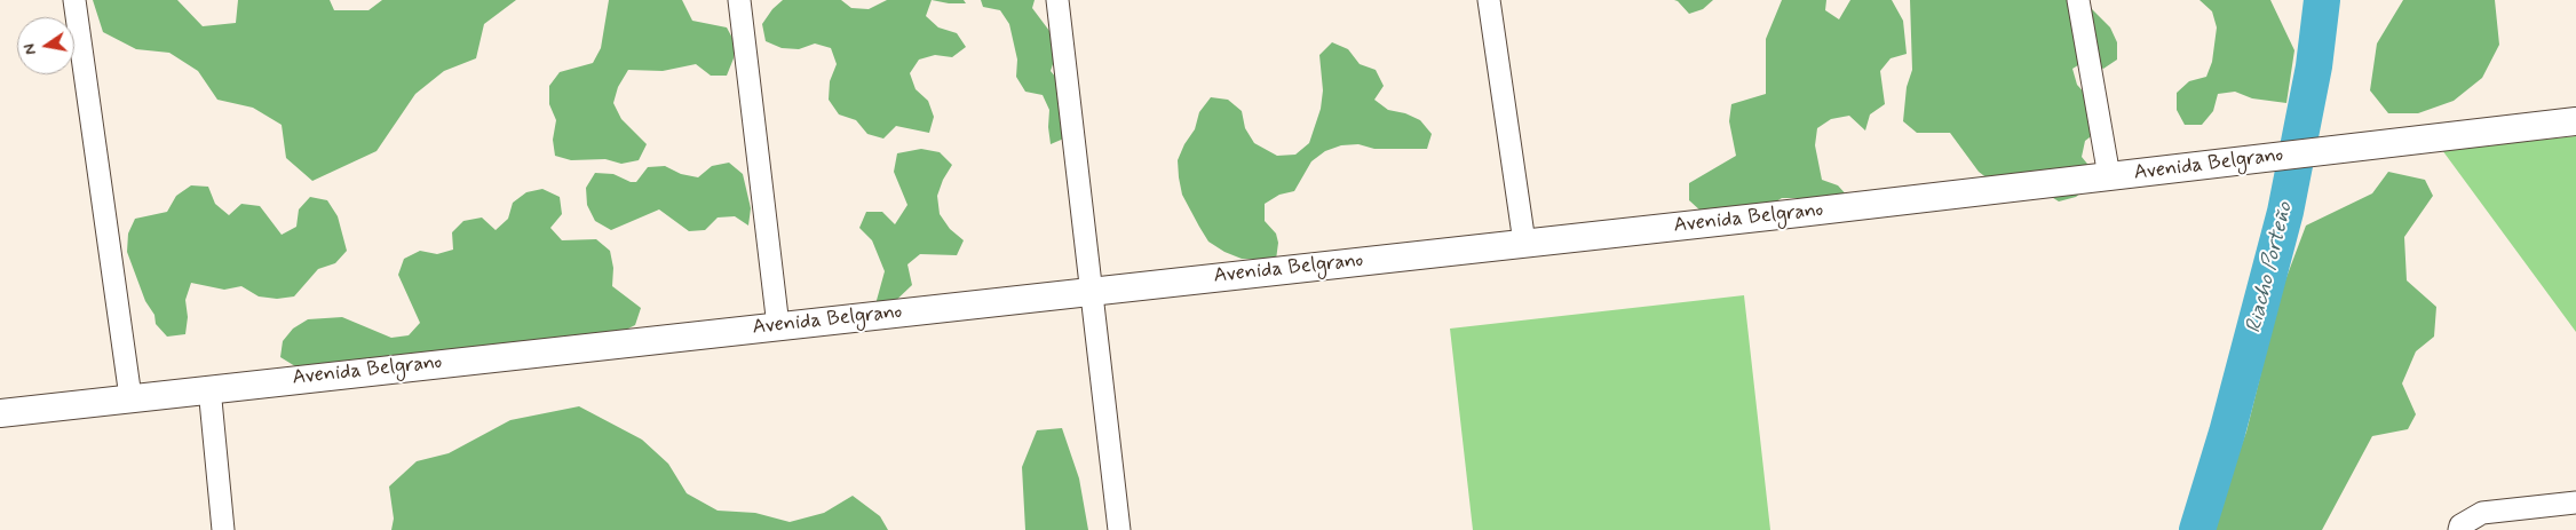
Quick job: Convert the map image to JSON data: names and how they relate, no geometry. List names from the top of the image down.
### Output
{
  "streets": {
    "street": ["Avenida Belgrano"]
  },
  "water": ["Riacho Porteño"],
  "north": "left"
}
